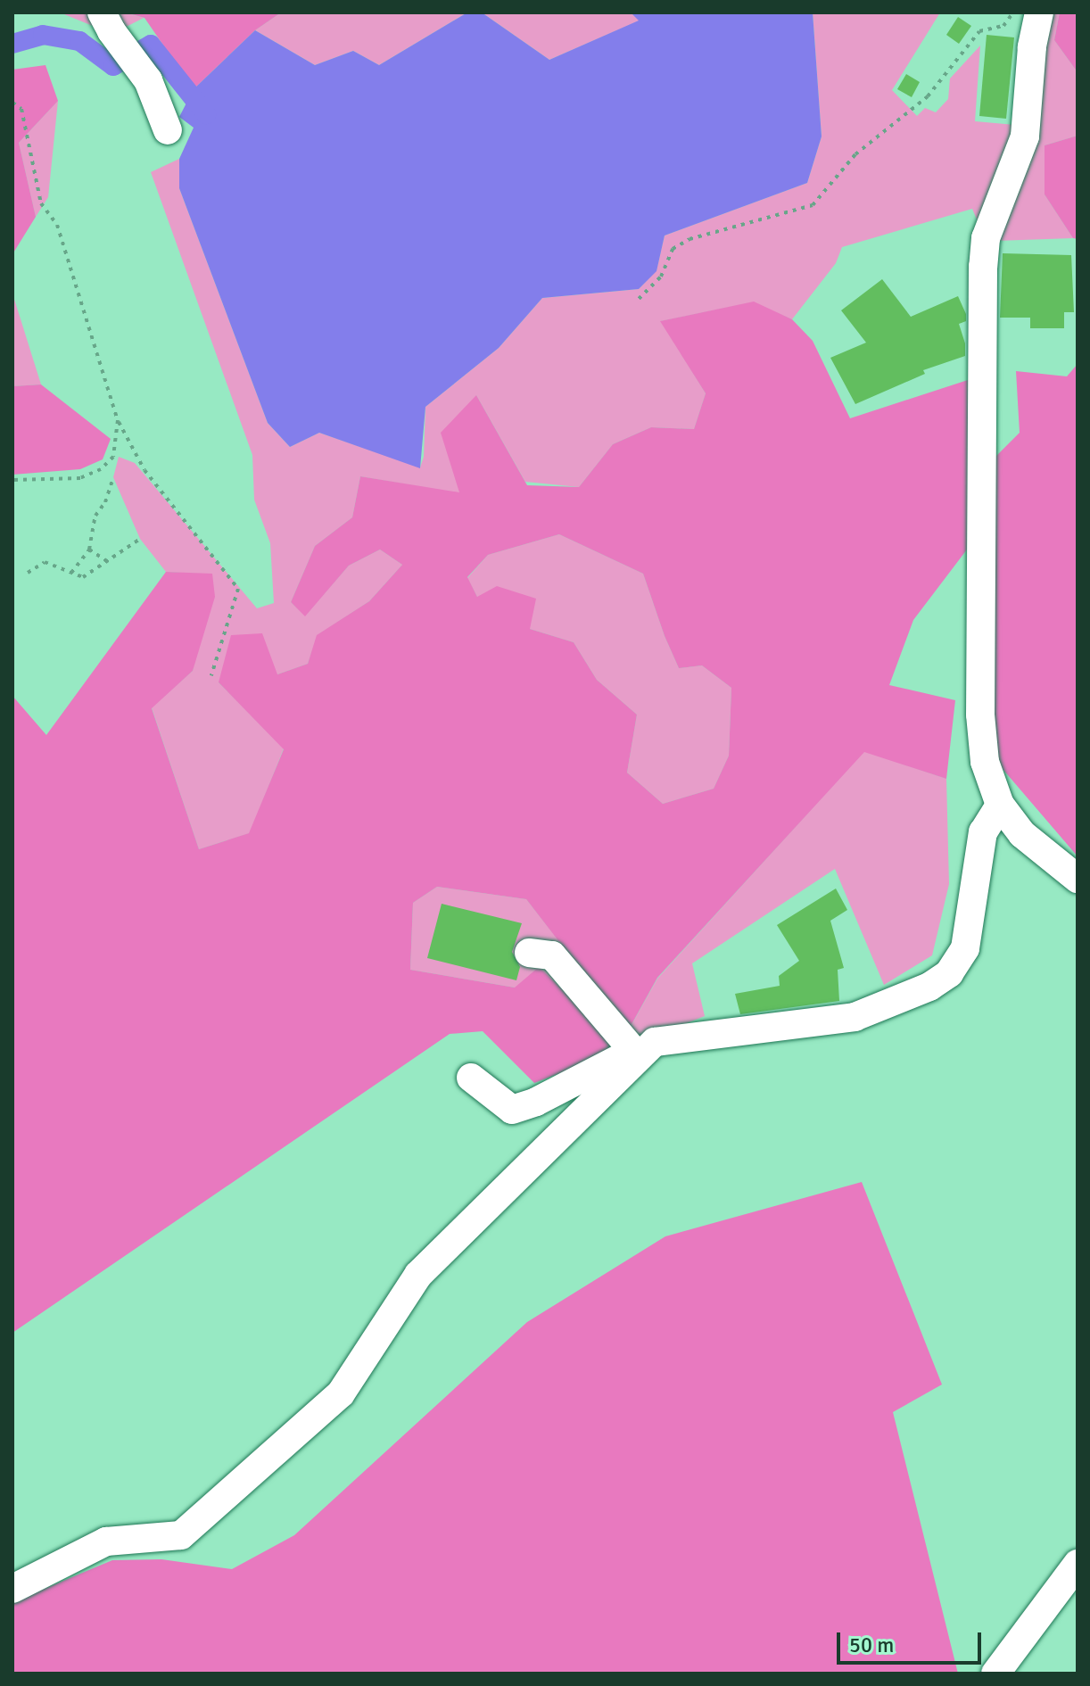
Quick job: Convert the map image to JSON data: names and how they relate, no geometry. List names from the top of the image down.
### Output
{
  "scale_bar": "50 m"
}
